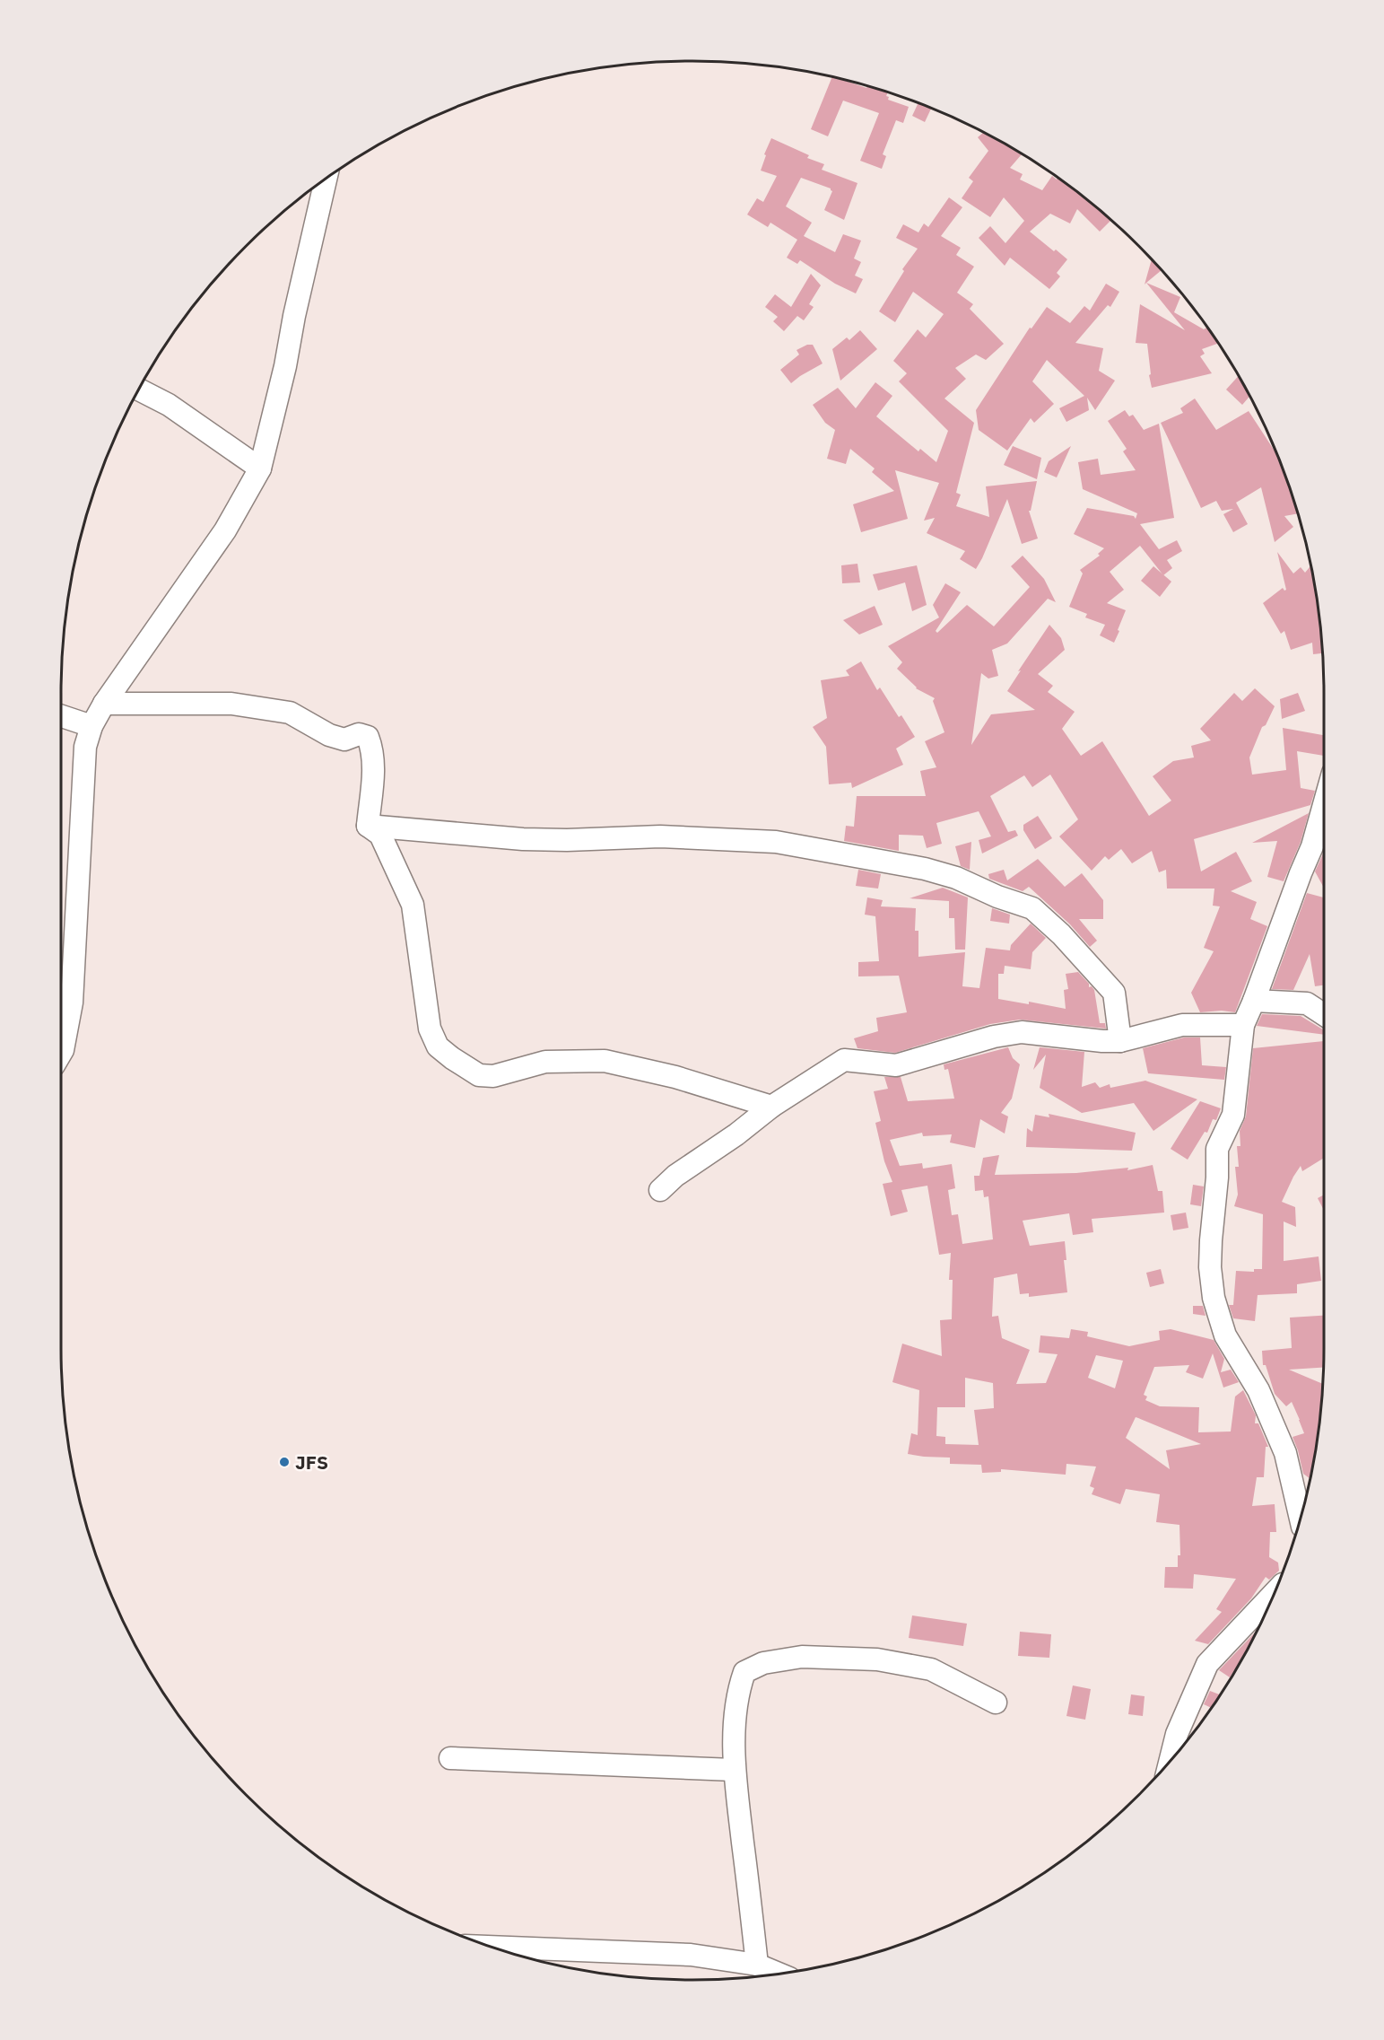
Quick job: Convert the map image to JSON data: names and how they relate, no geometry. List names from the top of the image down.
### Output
{
  "places": ["JFS"]
}
